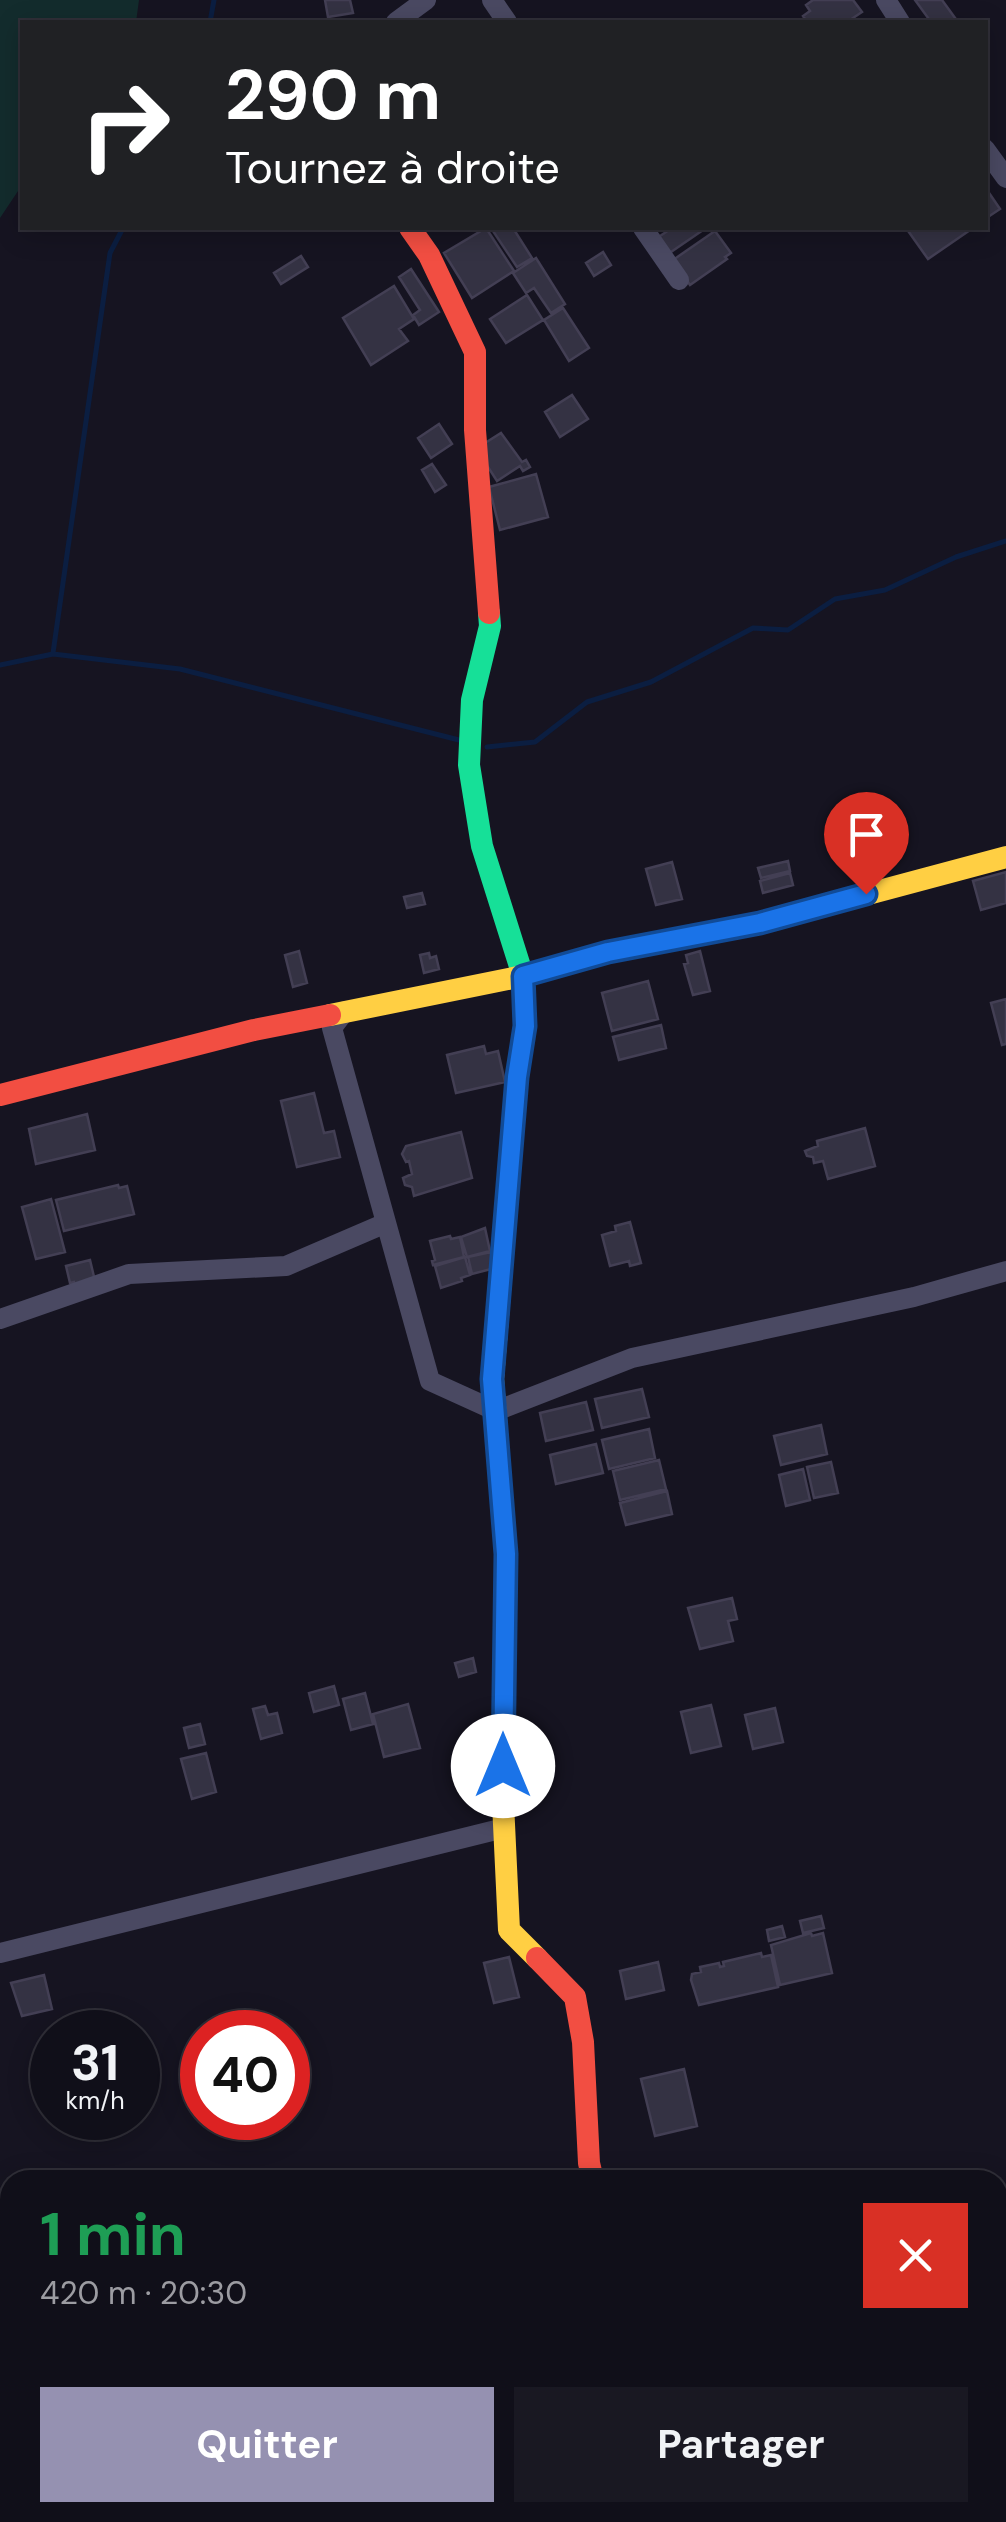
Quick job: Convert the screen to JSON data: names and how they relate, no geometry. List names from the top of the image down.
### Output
{
  "page": {
    "turn": ["290 m", "Tournez à droite"],
    "speed": "31 km/h",
    "limit": "40",
    "heading": ["1 min", "420 m · 20:30"],
    "buttons": ["Quitter", "Partager"]
  }
}
